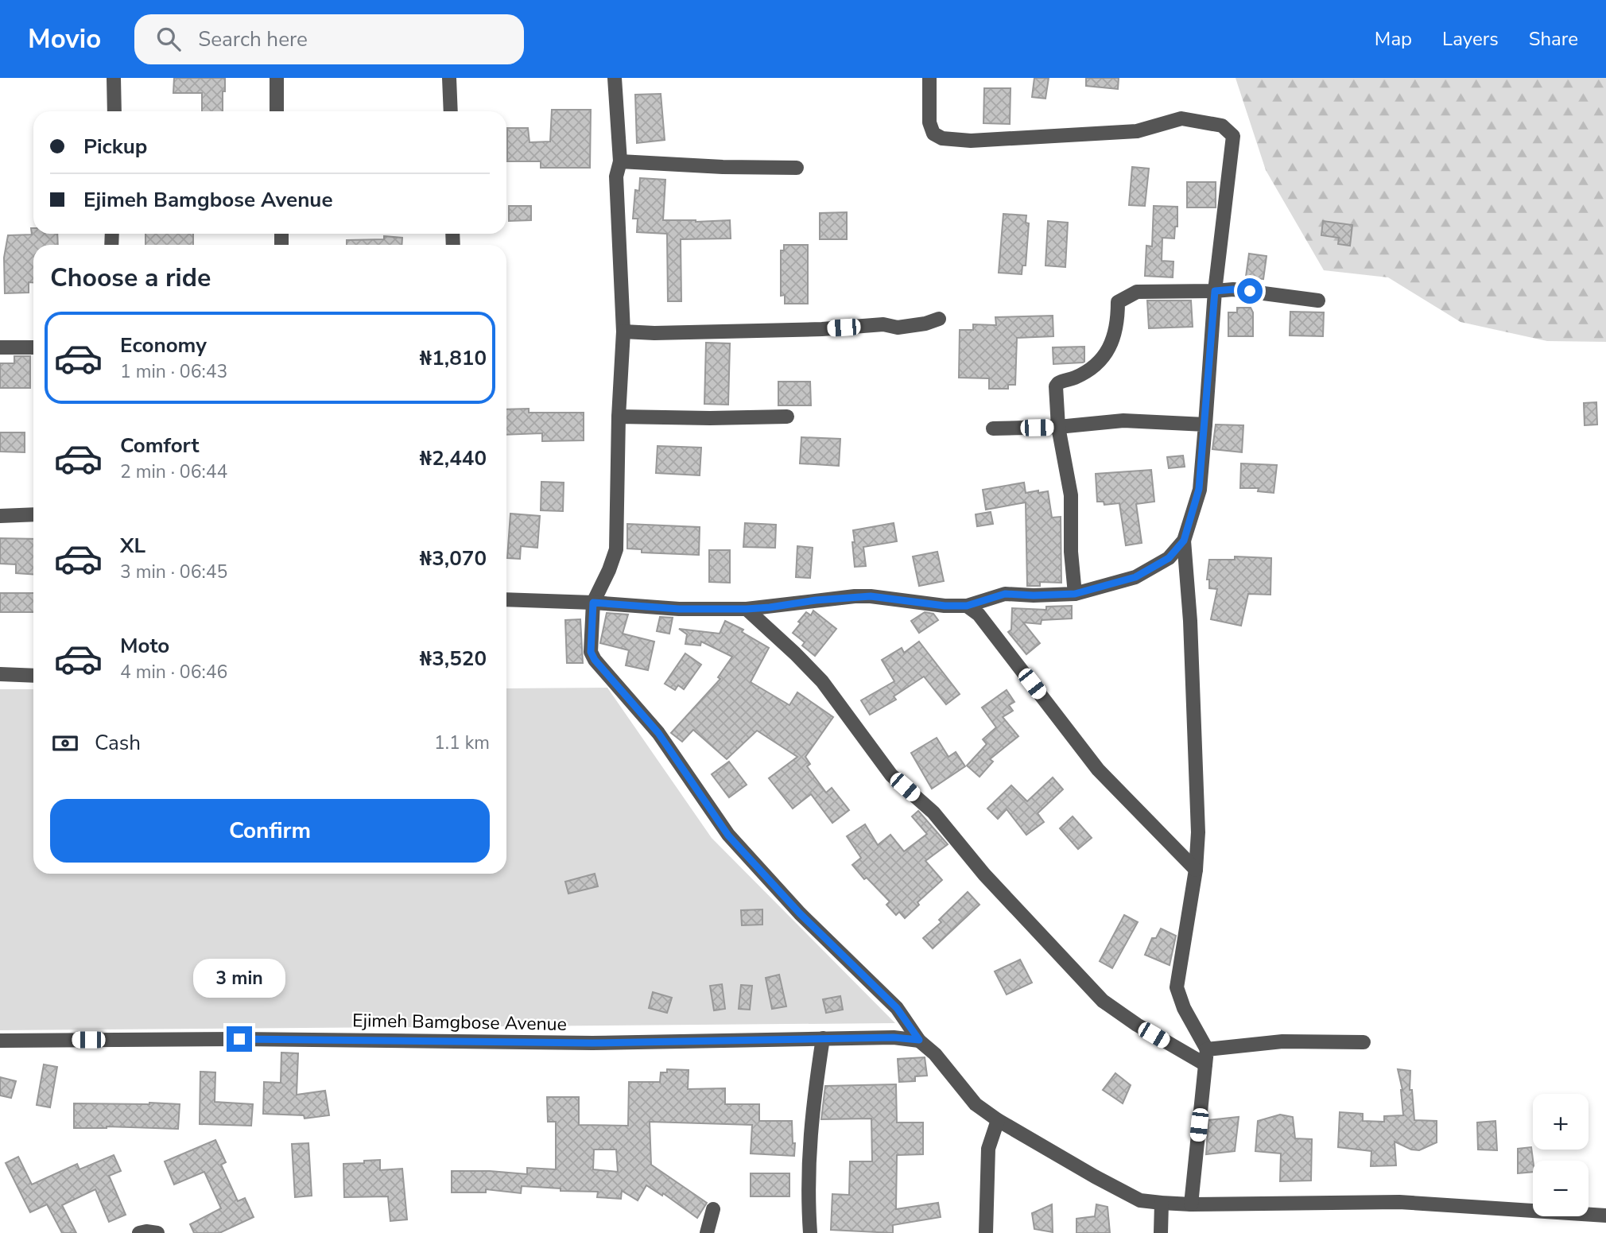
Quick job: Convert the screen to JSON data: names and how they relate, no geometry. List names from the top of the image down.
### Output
{
  "streets": {
    "street": ["Ejimeh Bamgbose Avenue"]
  },
  "page": {
    "header": "Movio",
    "search": "Search here",
    "nav": ["Map", "Layers", "Share"],
    "banner": ["Pickup", "Ejimeh Bamgbose Avenue"],
    "heading": "Choose a ride",
    "list": [
      {
        "name": "Economy",
        "note": "1 min · 06:43",
        "value": "₦1,810"
      },
      {
        "name": "Comfort",
        "note": "2 min · 06:44",
        "value": "₦2,440"
      },
      {
        "name": "XL",
        "note": "3 min · 06:45",
        "value": "₦3,070"
      },
      {
        "name": "Moto",
        "note": "4 min · 06:46",
        "value": "₦3,520"
      }
    ],
    "pay": ["Cash", "1.1 km"],
    "buttons": "Confirm",
    "bubble": "3 min",
    "map_buttons": ["+", "−"]
  }
}
